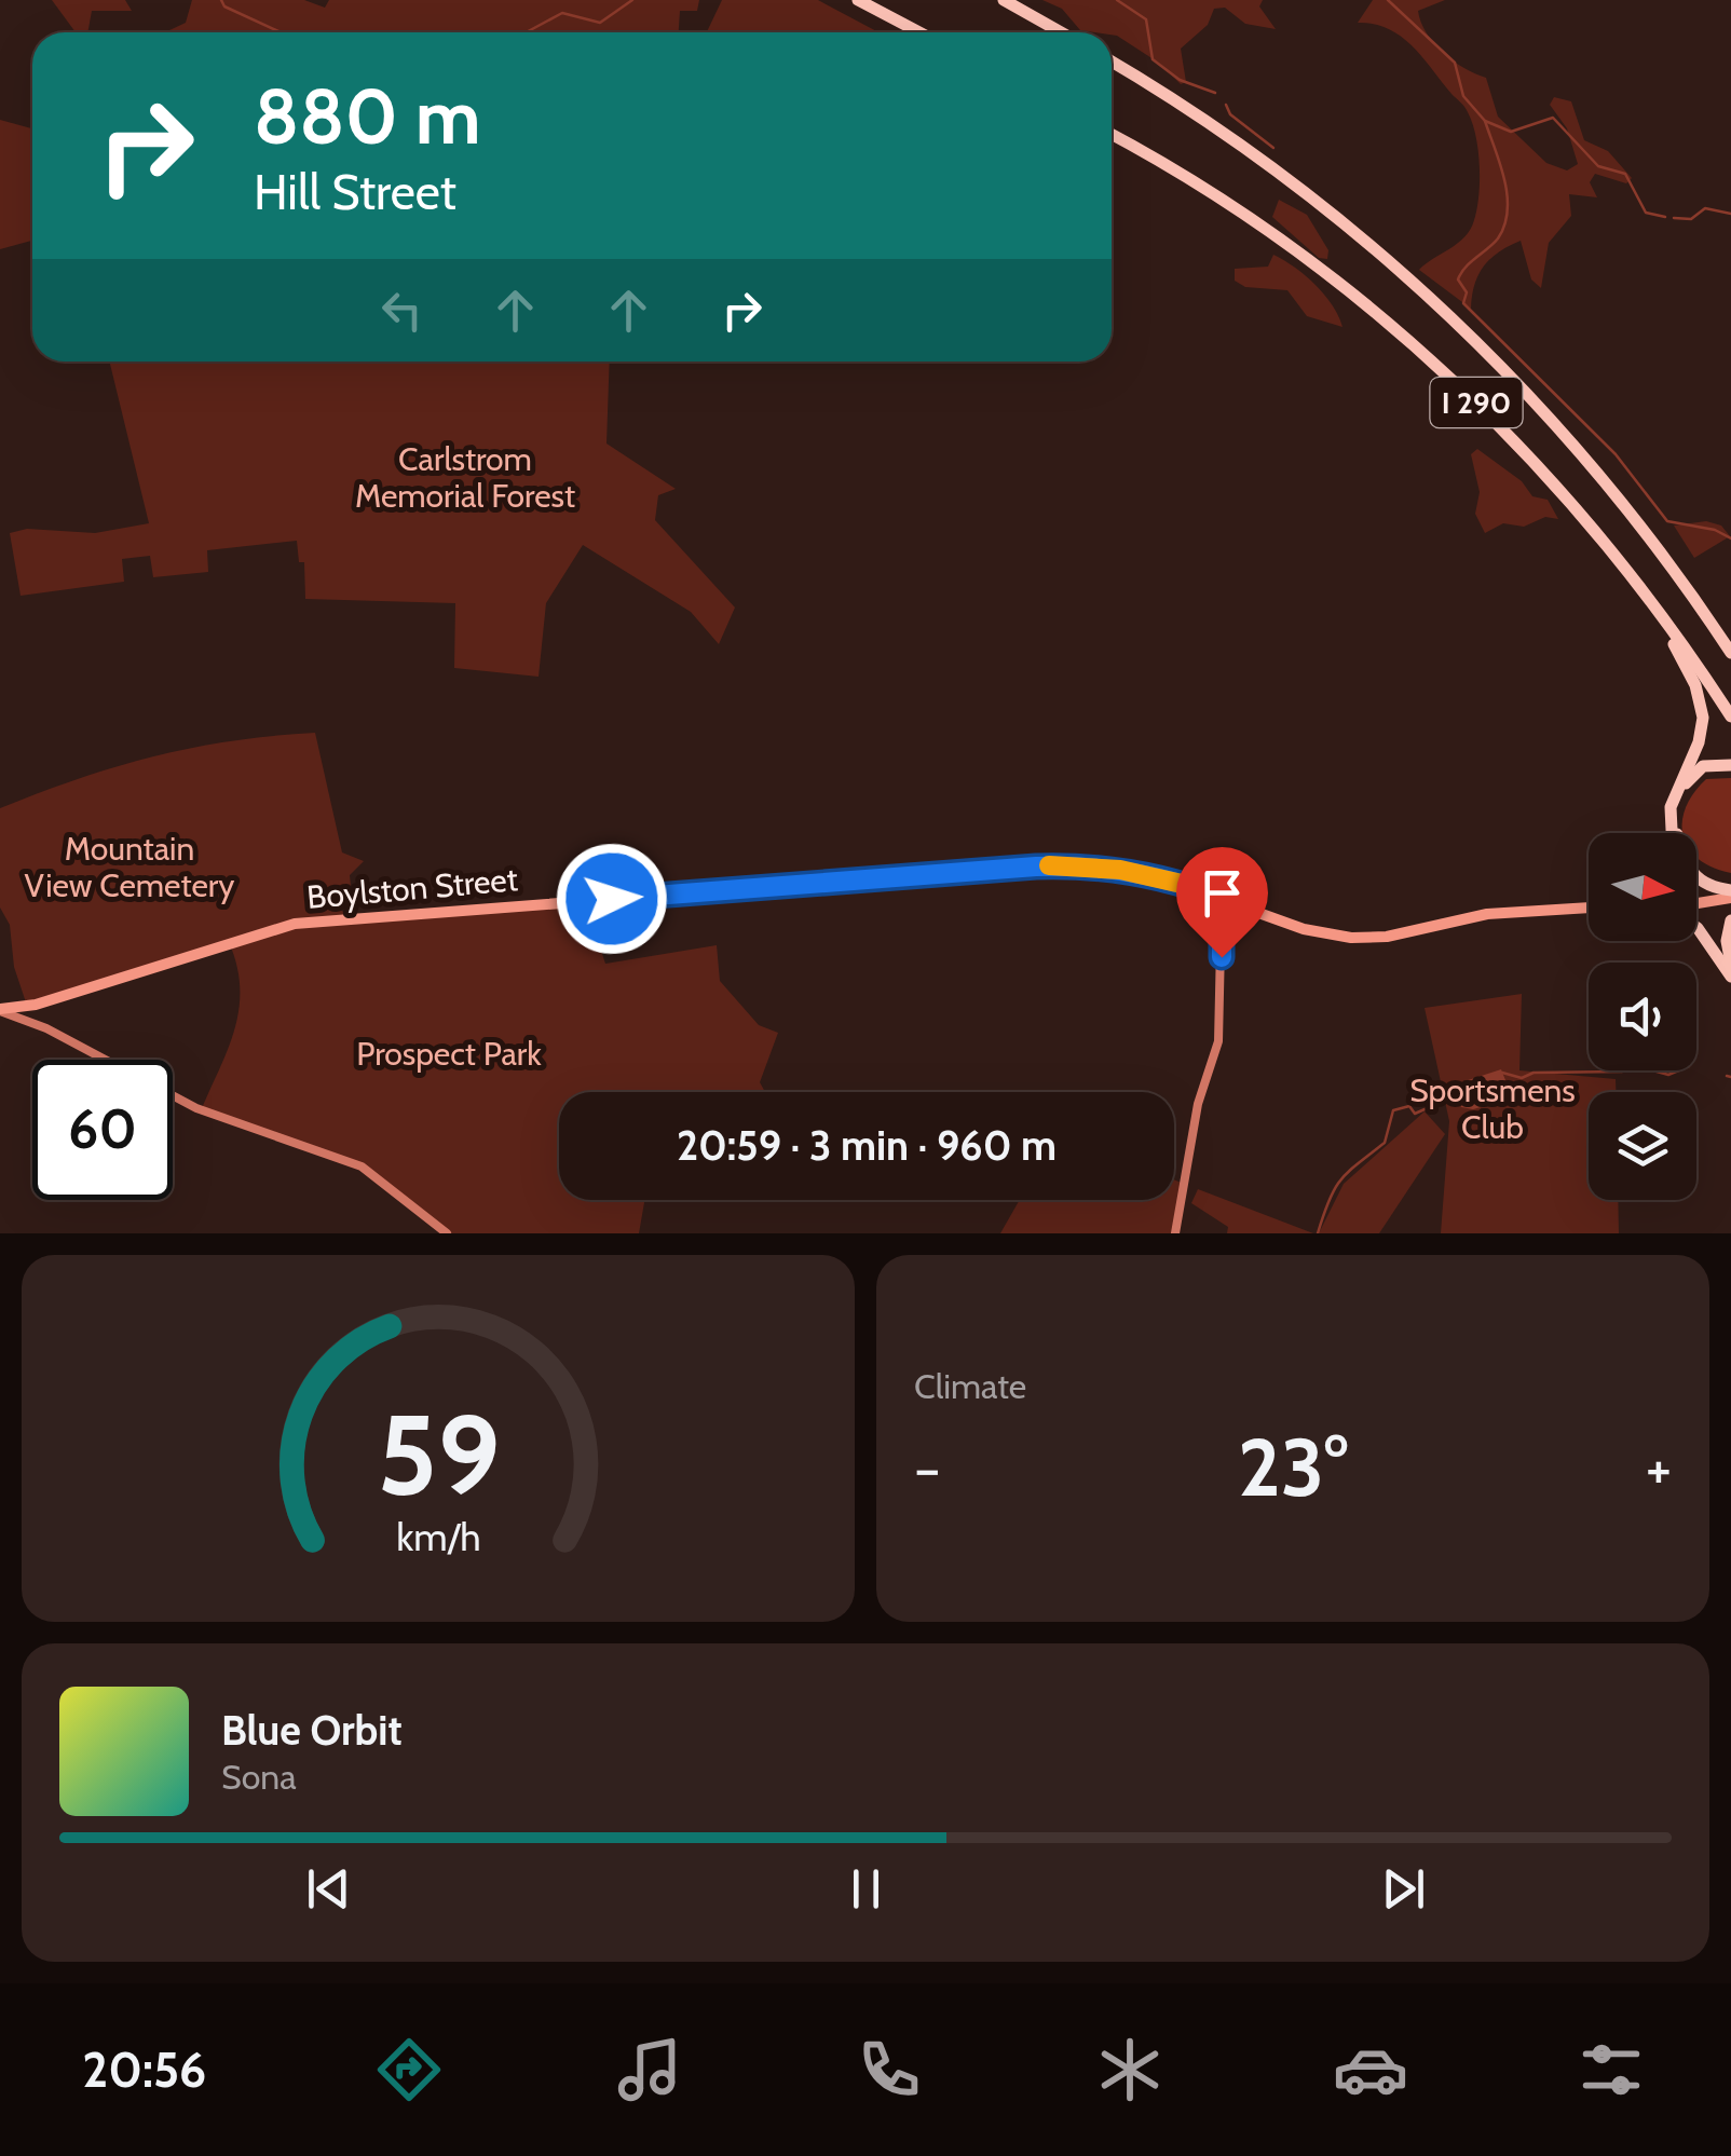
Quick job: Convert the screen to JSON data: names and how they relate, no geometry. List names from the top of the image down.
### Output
{
  "streets": {
    "highway": ["I 290"],
    "main road": ["Boylston Street"]
  },
  "parks": [
    "Carlstrom Memorial Forest",
    "Mountain View Cemetery",
    "Prospect Park",
    "Sportsmens Club"
  ],
  "north": "right",
  "page": {
    "turn": ["880 m", "Hill Street"],
    "limit": "60",
    "trip": "20:59 · 3 min · 960 m",
    "tile": "Climate",
    "heat": ["−", "23°", "+"],
    "song": ["Blue Orbit", "Sona"],
    "tabs": "20:56",
    "gauge": ["59", "km/h"]
  }
}
